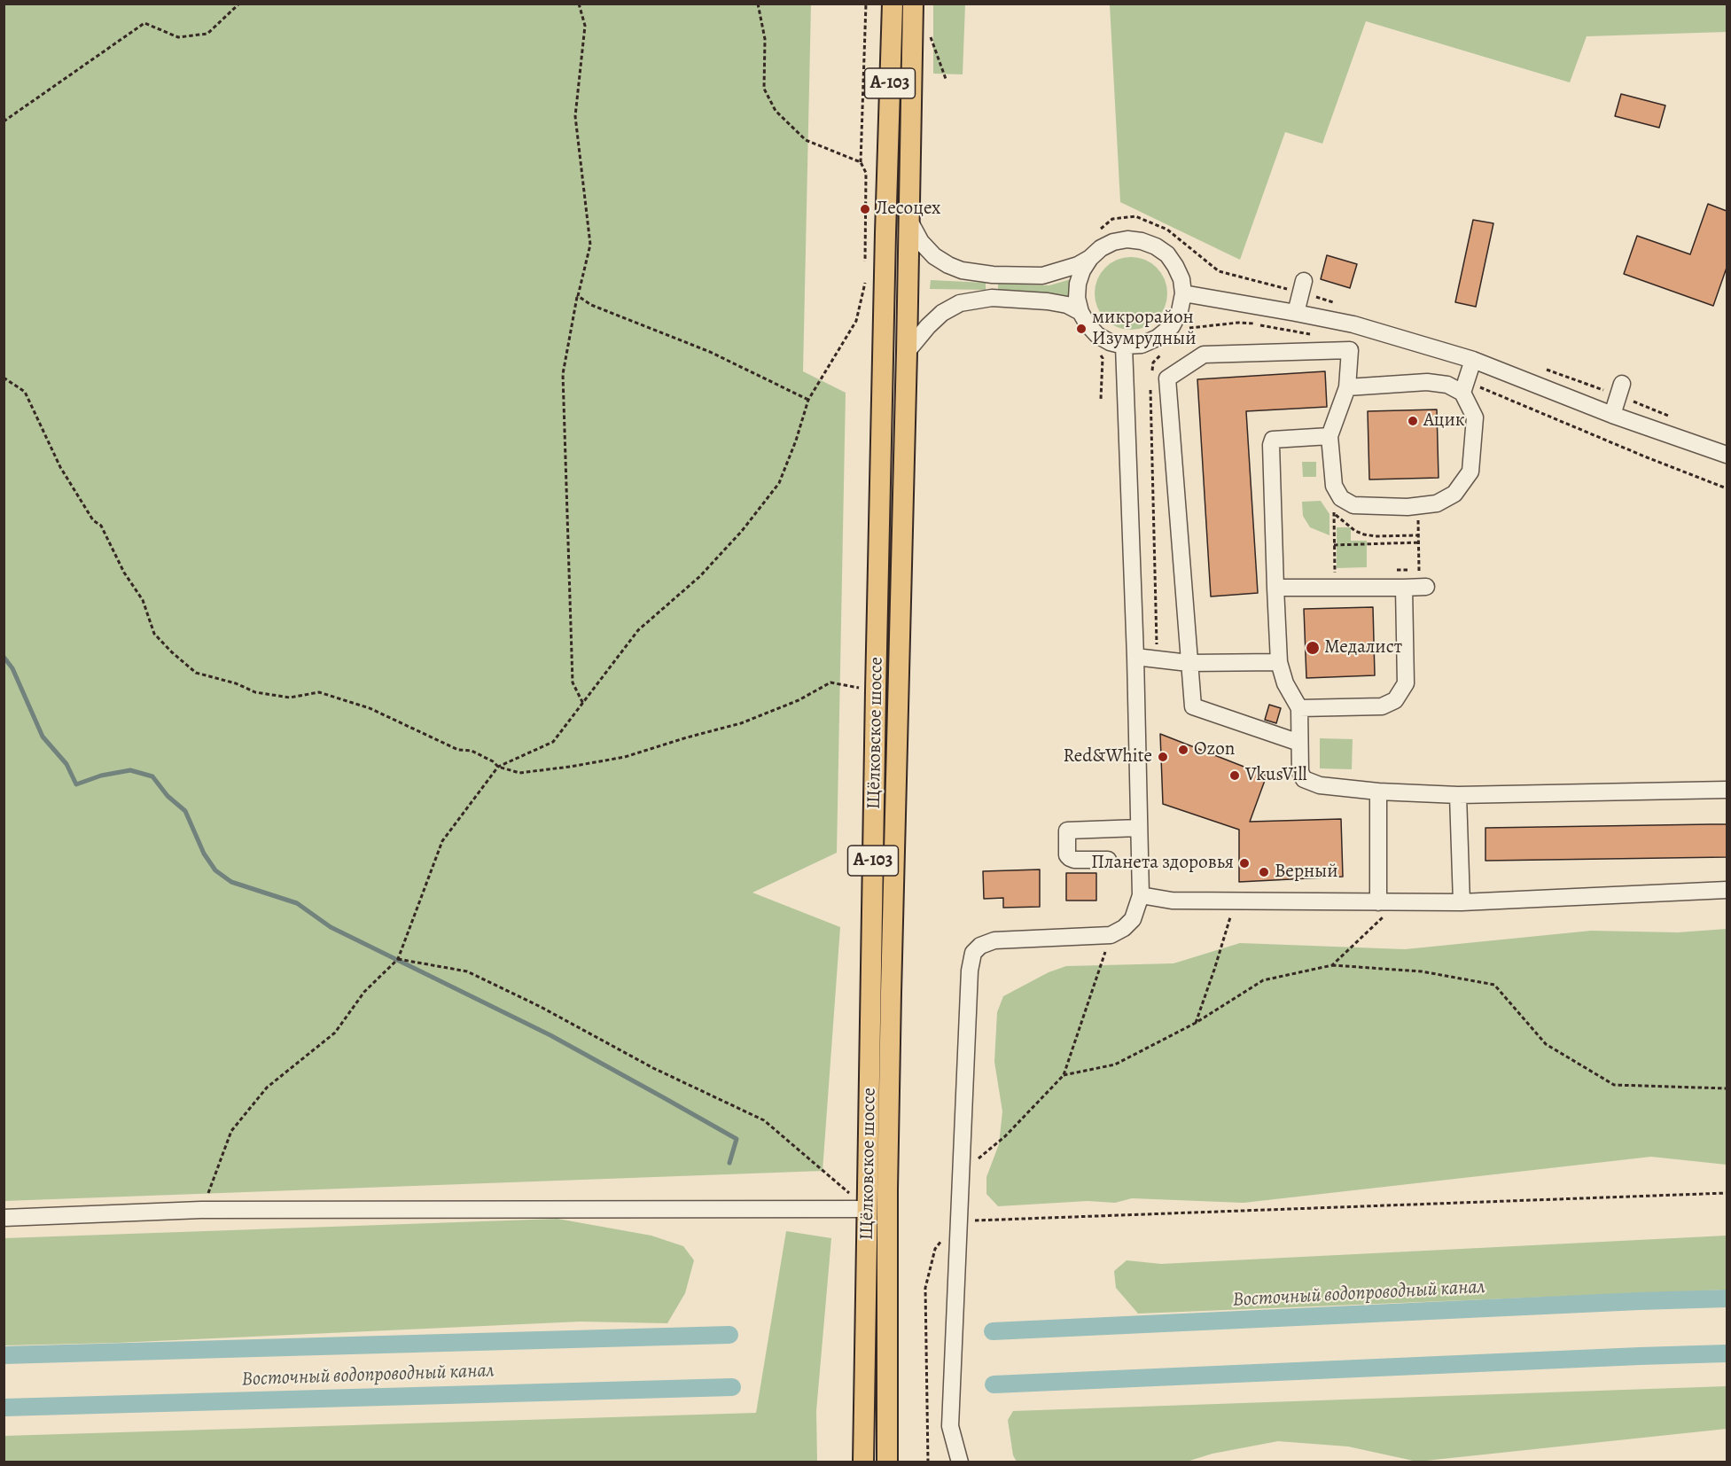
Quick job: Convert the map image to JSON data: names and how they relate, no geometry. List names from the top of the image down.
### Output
{
  "streets": {
    "main road": ["А-103", "Щёлковское шоссе"]
  },
  "water": ["Восточный водопроводный канал"],
  "places": [
    "Лесоцех",
    "микрорайон Изумрудный",
    "Ацик",
    "Медалист",
    "Ozon",
    "Red&White",
    "VkusVill",
    "Планета здоровья",
    "Верный"
  ]
}
